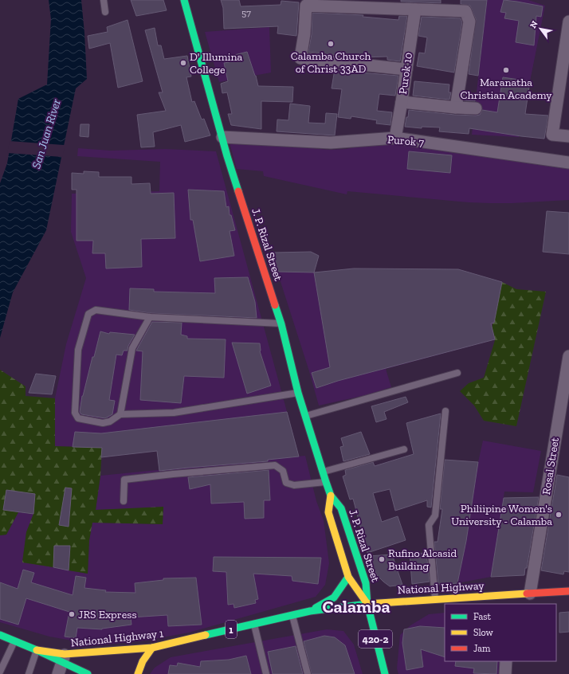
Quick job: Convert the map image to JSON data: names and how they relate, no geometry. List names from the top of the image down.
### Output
{
  "streets": {
    "main road": [
      "J. P. Rizal Street",
      "National Highway",
      "1",
      "National Highway 1",
      "420-2"
    ],
    "street": ["Purok 10", "Purok 7", "Rosal Street"]
  },
  "crossings": [
    ["Purok 10", "Purok 7"],
    ["Purok 7", "J. P. Rizal Street"],
    ["J. P. Rizal Street", "National Highway"],
    ["J. P. Rizal Street", "National Highway 1"],
    ["J. P. Rizal Street", "420-2"],
    ["Rosal Street", "National Highway"],
    ["National Highway", "National Highway 1"],
    ["National Highway", "420-2"],
    ["National Highway 1", "420-2"]
  ],
  "districts": ["Calamba"],
  "water": ["San Juan River"],
  "places": [
    "Calamba Church of Christ 33AD",
    "D' Illumina College",
    "Maranatha Christian Academy",
    "Philiipine Women's University - Calamba",
    "Rufino Alcasid Building",
    "JRS Express"
  ],
  "house_numbers": ["57"],
  "legend": ["Fast", "Slow", "Jam"],
  "north": "top left"
}
